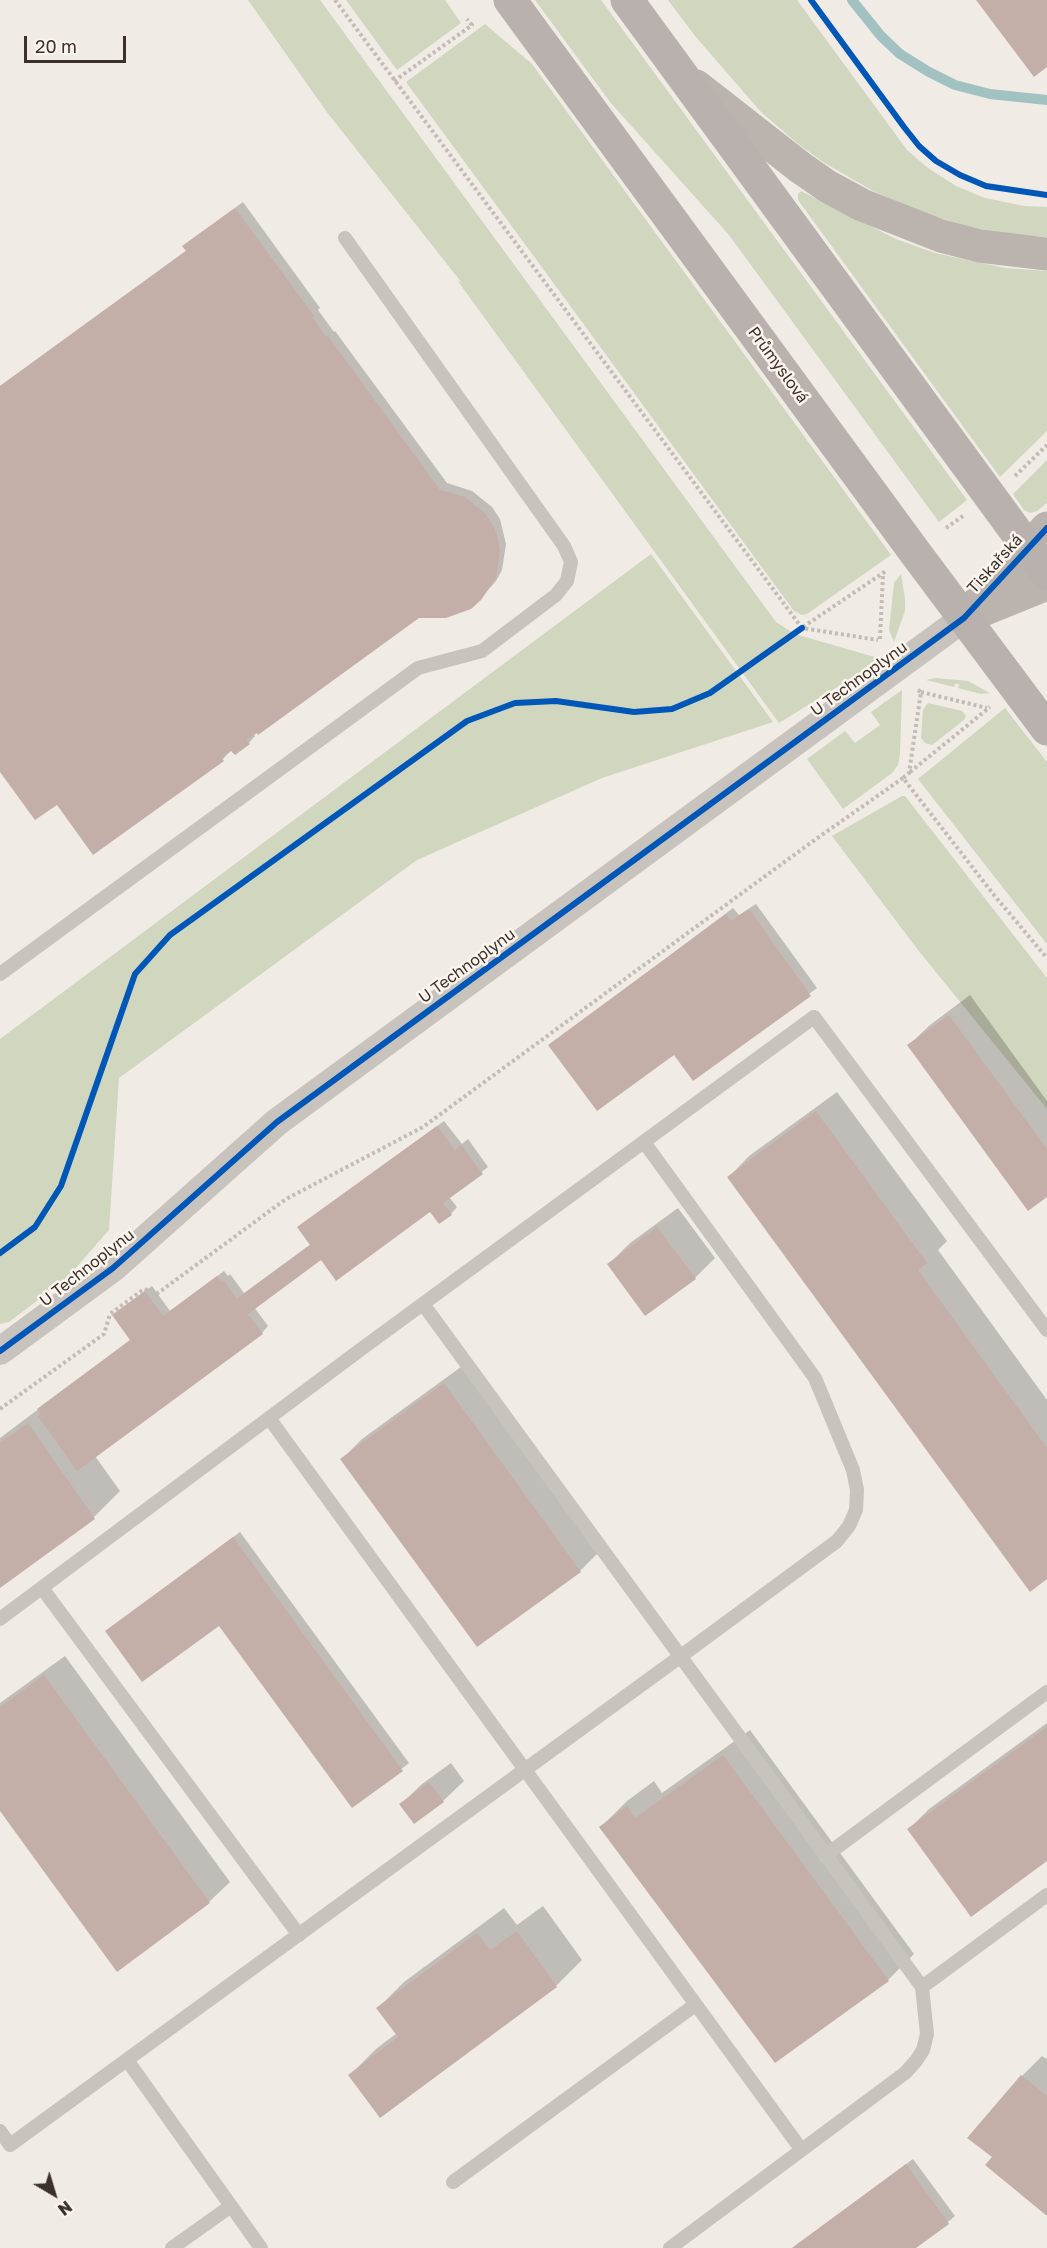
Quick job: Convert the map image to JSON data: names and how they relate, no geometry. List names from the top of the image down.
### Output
{
  "streets": {
    "main road": ["Průmyslová"],
    "street": ["Tiskařská", "U Technoplynu"]
  },
  "crossings": [
    ["Průmyslová", "Tiskařská"],
    ["Průmyslová", "U Technoplynu"],
    ["Tiskařská", "U Technoplynu"]
  ],
  "scale_bar": "20 m",
  "north": "bottom right"
}
